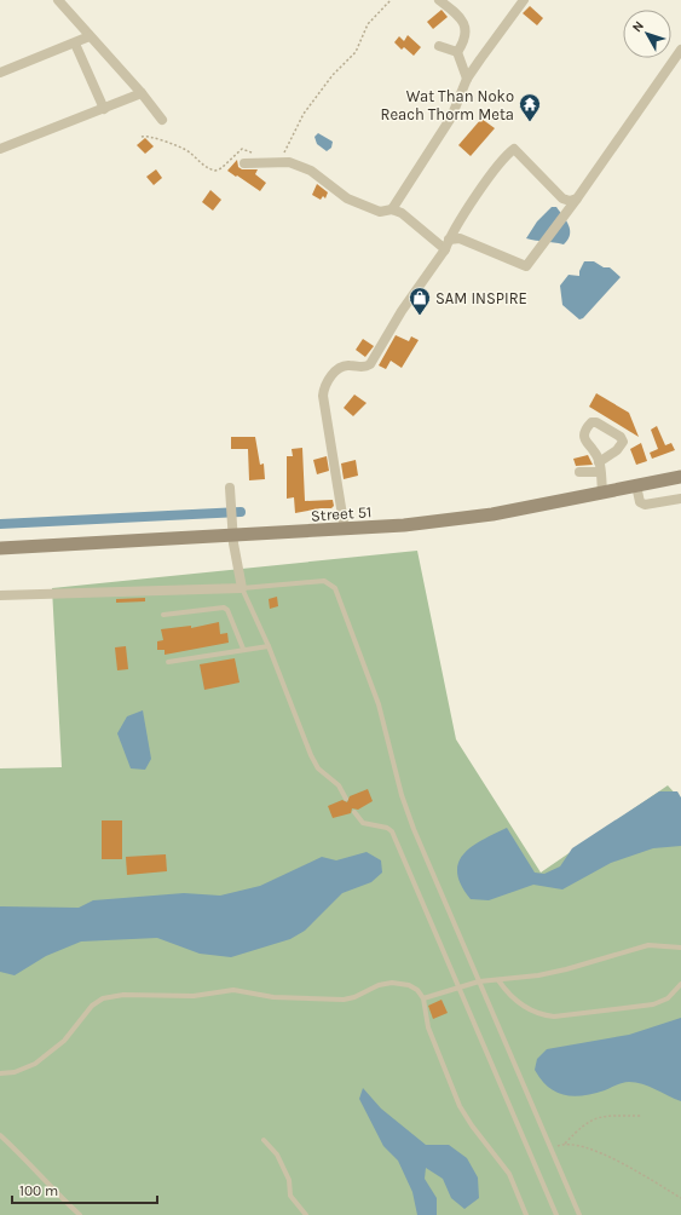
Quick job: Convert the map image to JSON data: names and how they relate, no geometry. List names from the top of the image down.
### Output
{
  "streets": {
    "main road": ["Street 51"]
  },
  "places": {
    "temple": ["Wat Than Noko Reach Thorm Meta"],
    "shop": ["SAM INSPIRE"]
  },
  "scale_bar": "100 m",
  "north": "top left"
}
